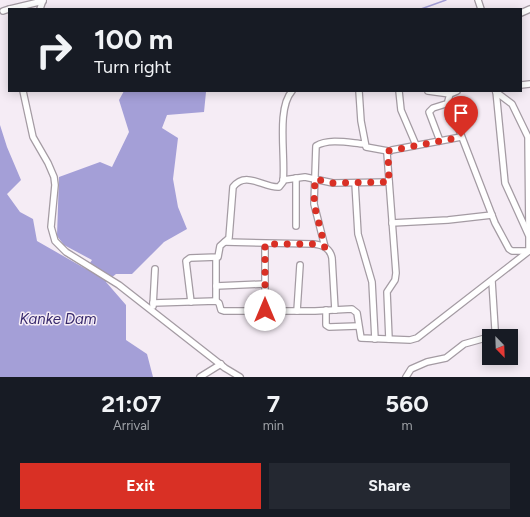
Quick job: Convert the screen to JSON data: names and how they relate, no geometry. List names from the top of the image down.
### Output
{
  "water": ["Kanke Dam"],
  "north": "bottom right",
  "page": {
    "turn": ["100 m", "Turn right"],
    "eta": [
      "21:07",
      "Arrival",
      "7",
      "min",
      "560",
      "m"
    ],
    "buttons": ["Exit", "Share"]
  }
}
